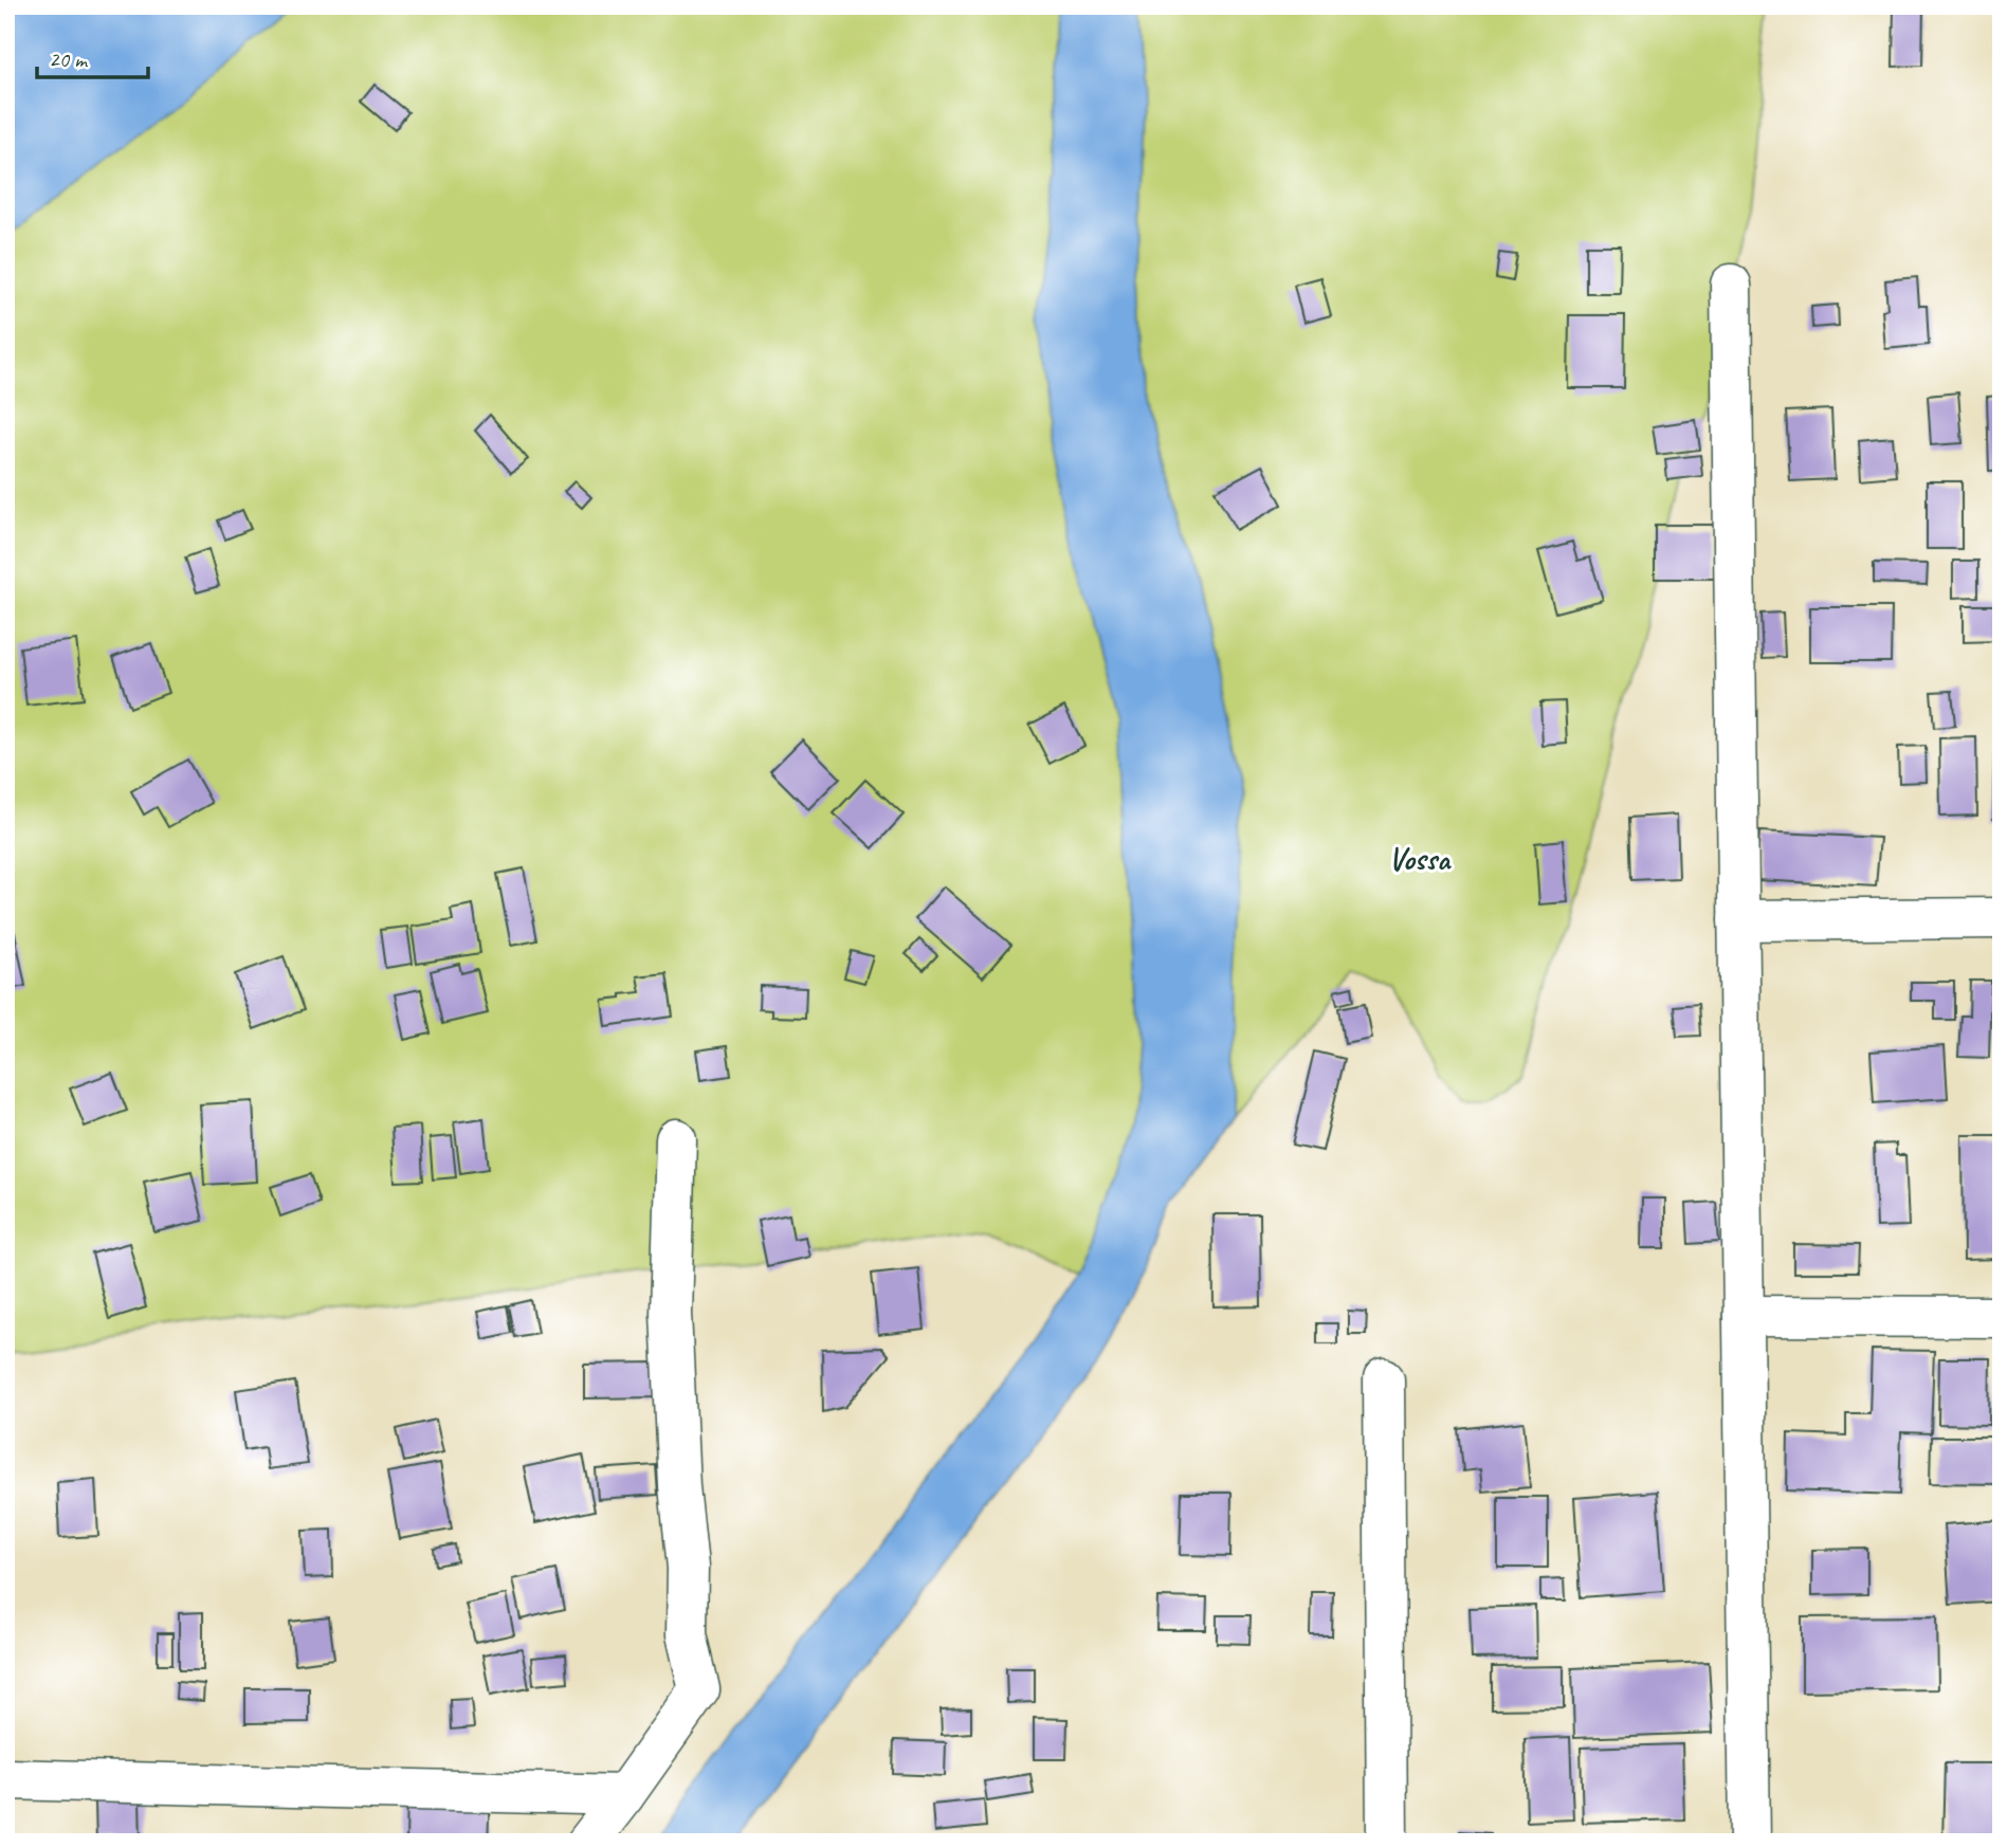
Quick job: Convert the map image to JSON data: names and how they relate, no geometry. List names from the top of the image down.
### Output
{
  "districts": ["Vossa"],
  "scale_bar": "20 m"
}
